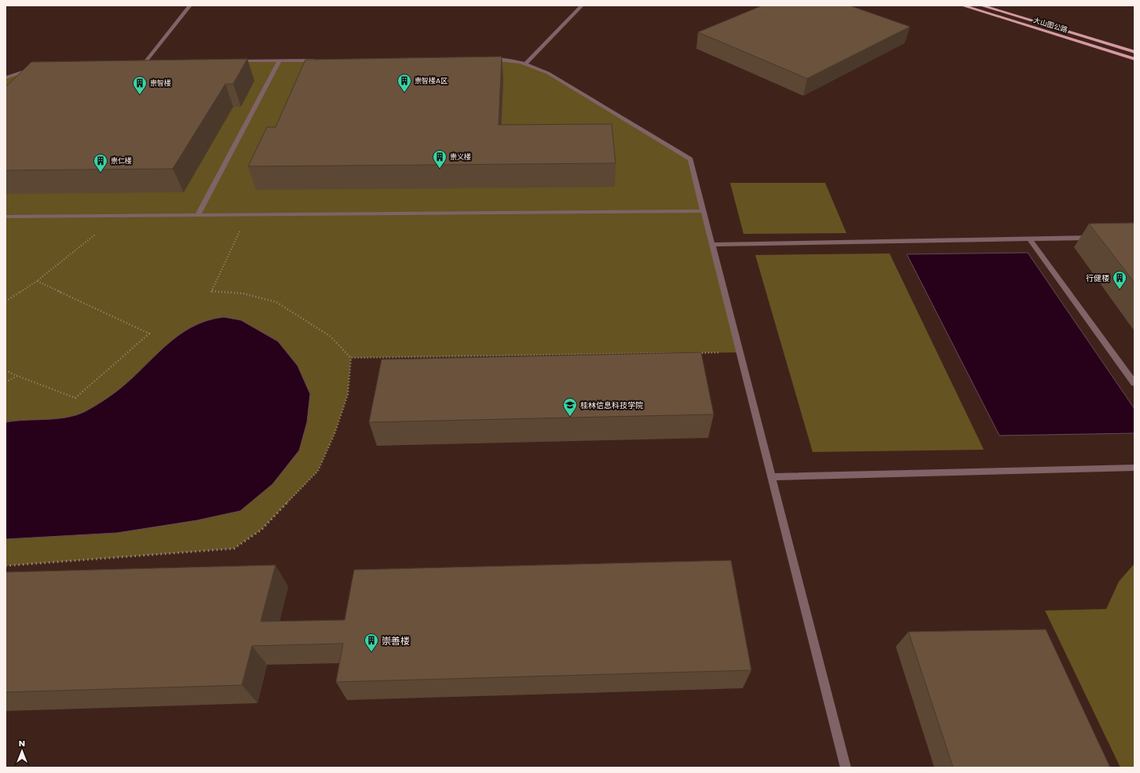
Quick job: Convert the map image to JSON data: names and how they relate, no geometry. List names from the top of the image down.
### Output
{
  "streets": {
    "main road": ["大山图公路"]
  },
  "places": {
    "building": [
      "崇智楼A区",
      "崇智楼",
      "崇义楼",
      "崇仁楼",
      "行健楼",
      "崇善楼"
    ],
    "school or university": ["桂林信息科技学院"]
  },
  "north": "top"
}
